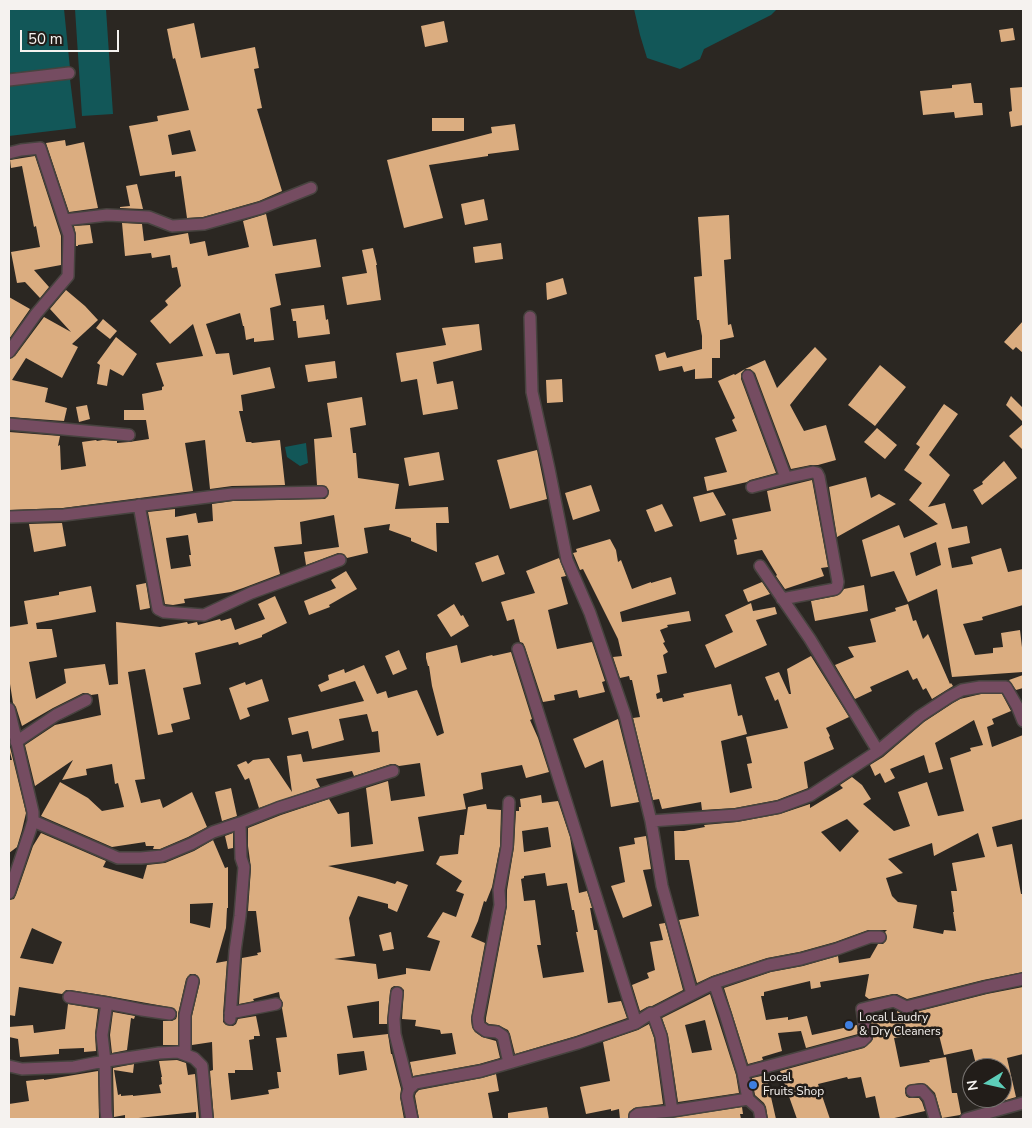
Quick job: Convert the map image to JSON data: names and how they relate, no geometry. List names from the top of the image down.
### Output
{
  "places": ["Local Laudry & Dry Cleaners", "Local Fruits Shop"],
  "scale_bar": "50 m",
  "north": "left"
}
